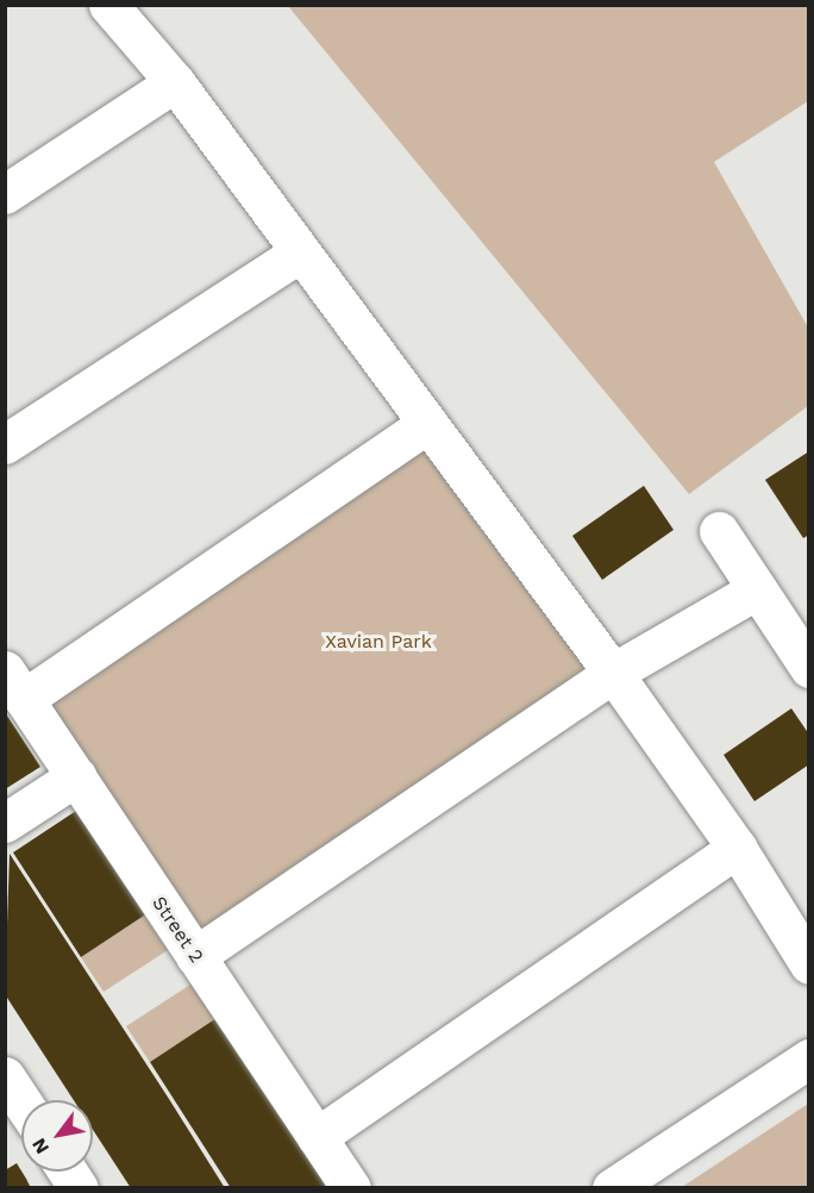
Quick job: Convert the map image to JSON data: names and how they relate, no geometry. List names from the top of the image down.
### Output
{
  "streets": {
    "street": ["Street 2"]
  },
  "parks": ["Xavian Park"],
  "north": "bottom left"
}
